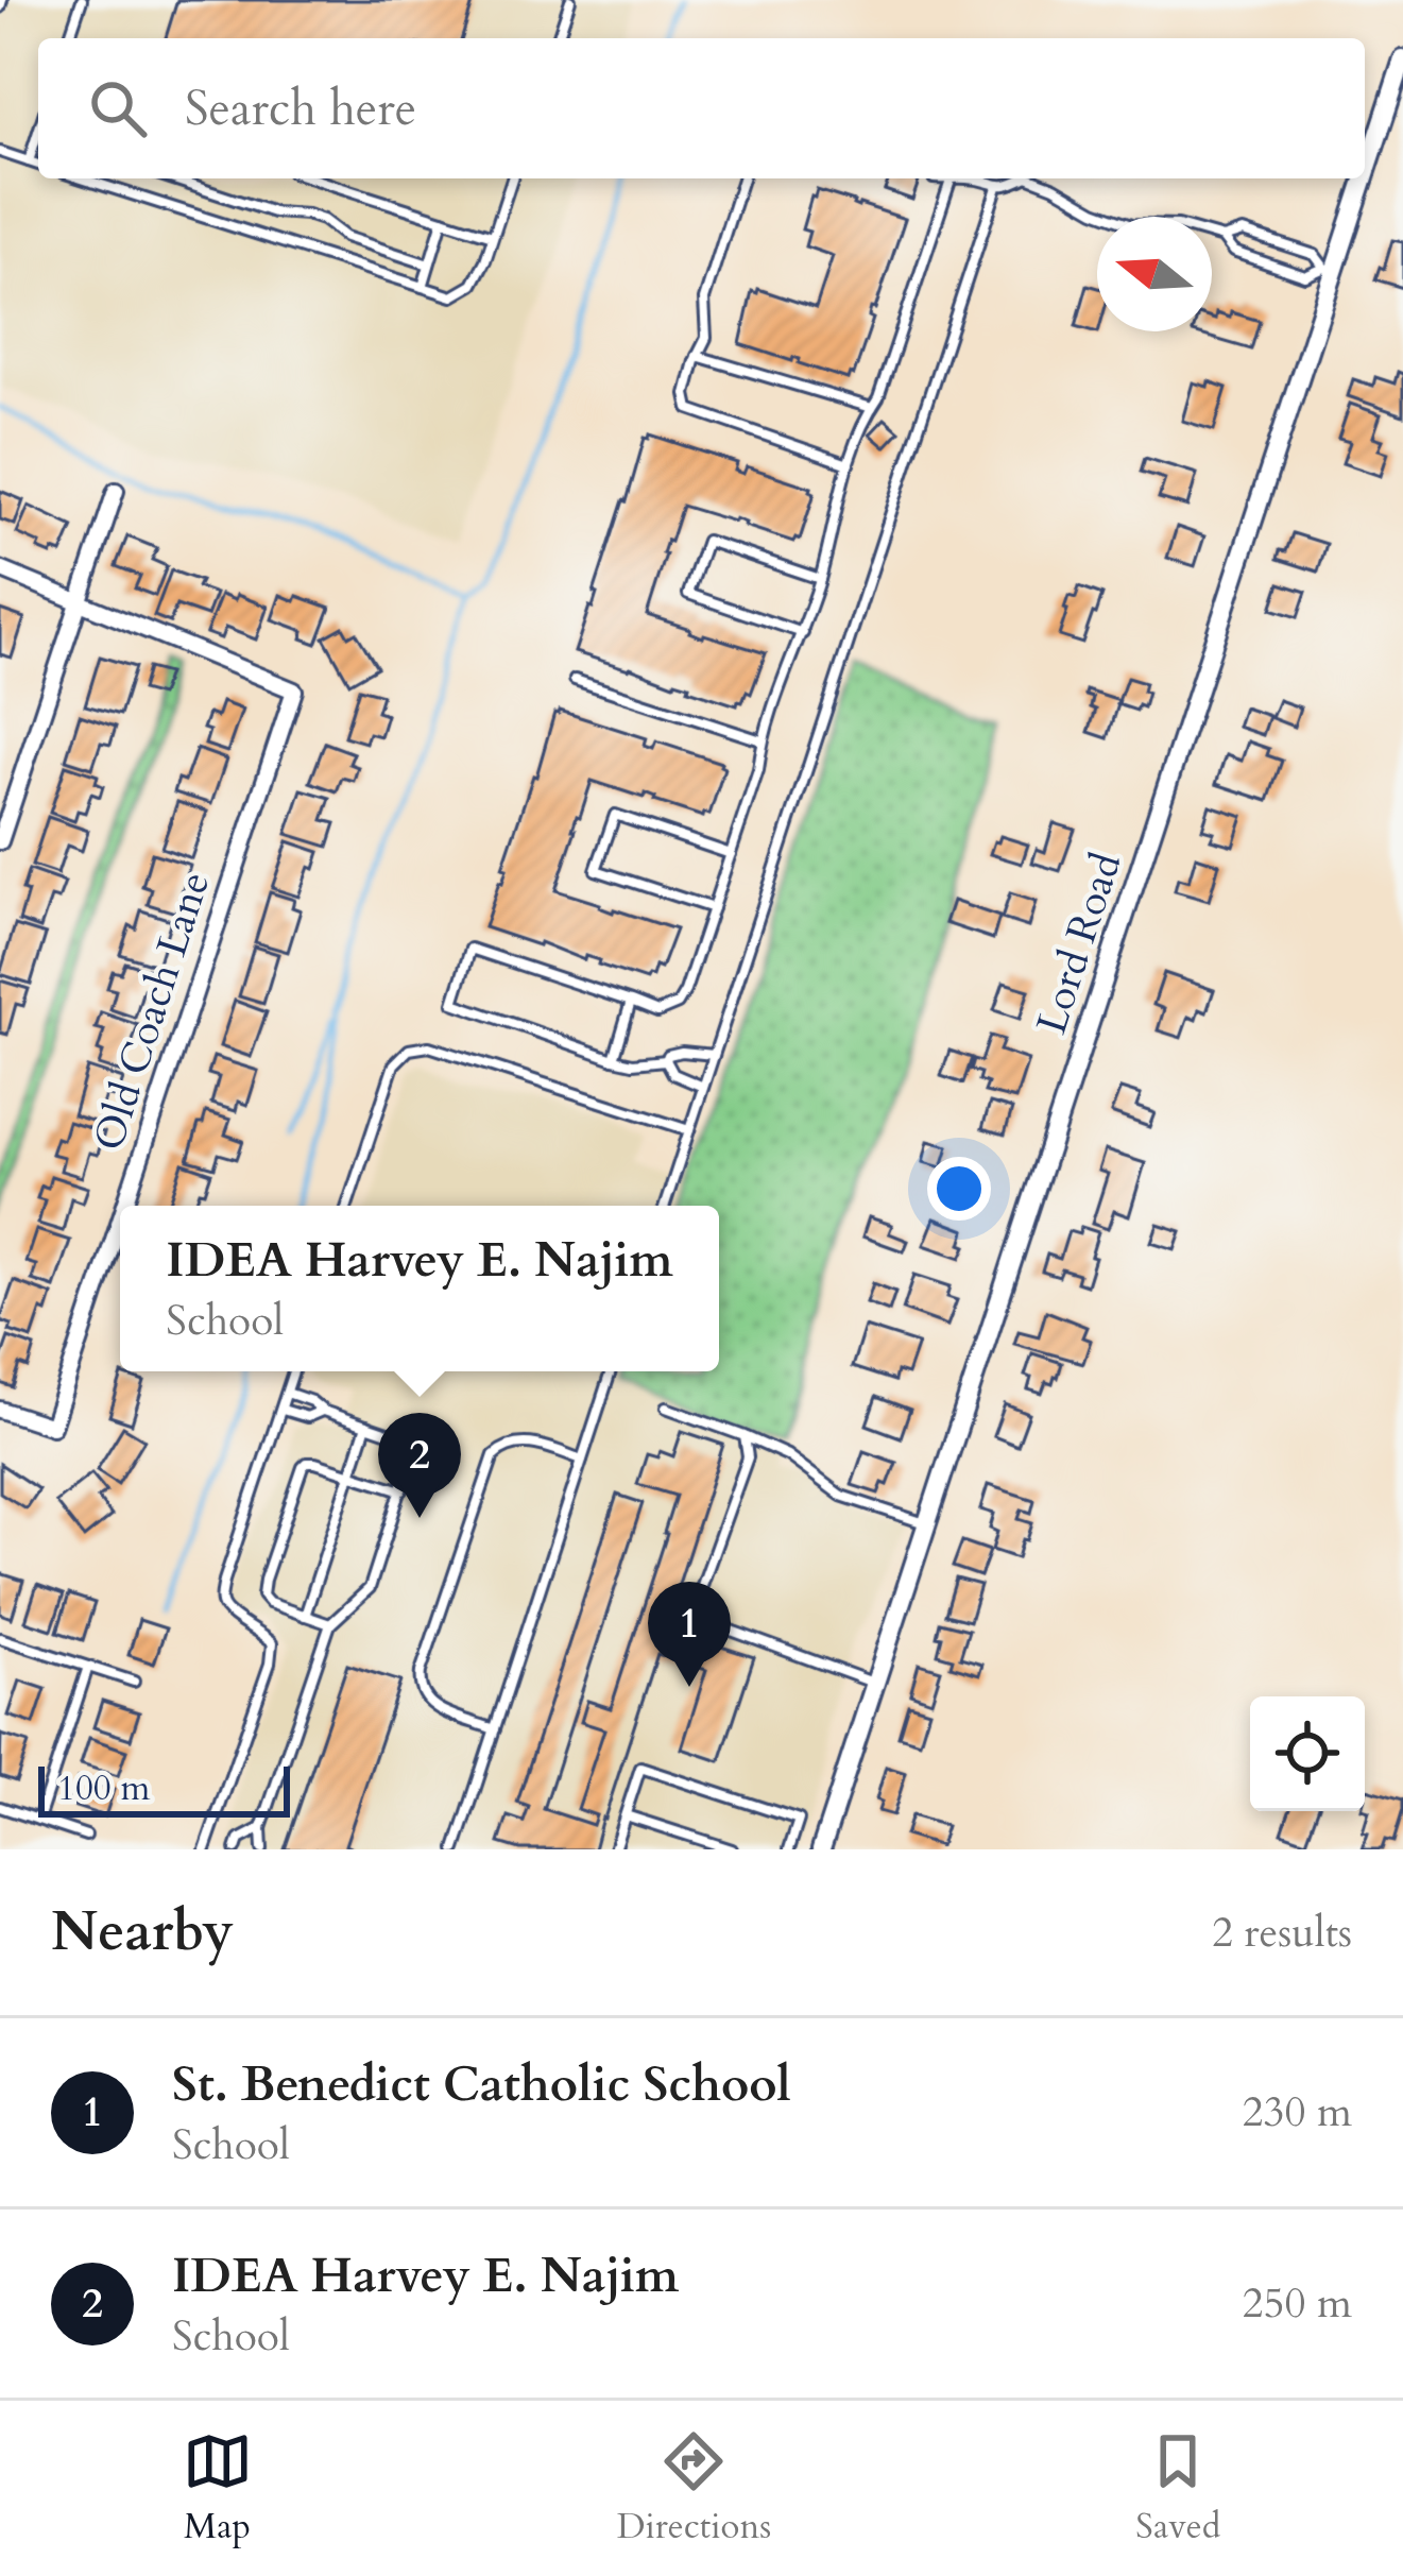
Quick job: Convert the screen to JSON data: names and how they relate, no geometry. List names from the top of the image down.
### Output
{
  "streets": {
    "street": ["Lord Road", "Old Coach Lane"]
  },
  "scale_bar": "100 m",
  "north": "left",
  "page": {
    "search": "Search here",
    "popup": ["IDEA Harvey E. Najim", "School"],
    "pins": ["2", "1"],
    "scale": "100 m",
    "heading": ["Nearby", "2 results"],
    "list": [
      {
        "mark": "1",
        "name": "St. Benedict Catholic School",
        "note": "School",
        "value": "230 m"
      },
      {
        "mark": "2",
        "name": "IDEA Harvey E. Najim",
        "note": "School",
        "value": "250 m"
      }
    ],
    "nav": ["Map", "Directions", "Saved"]
  }
}
